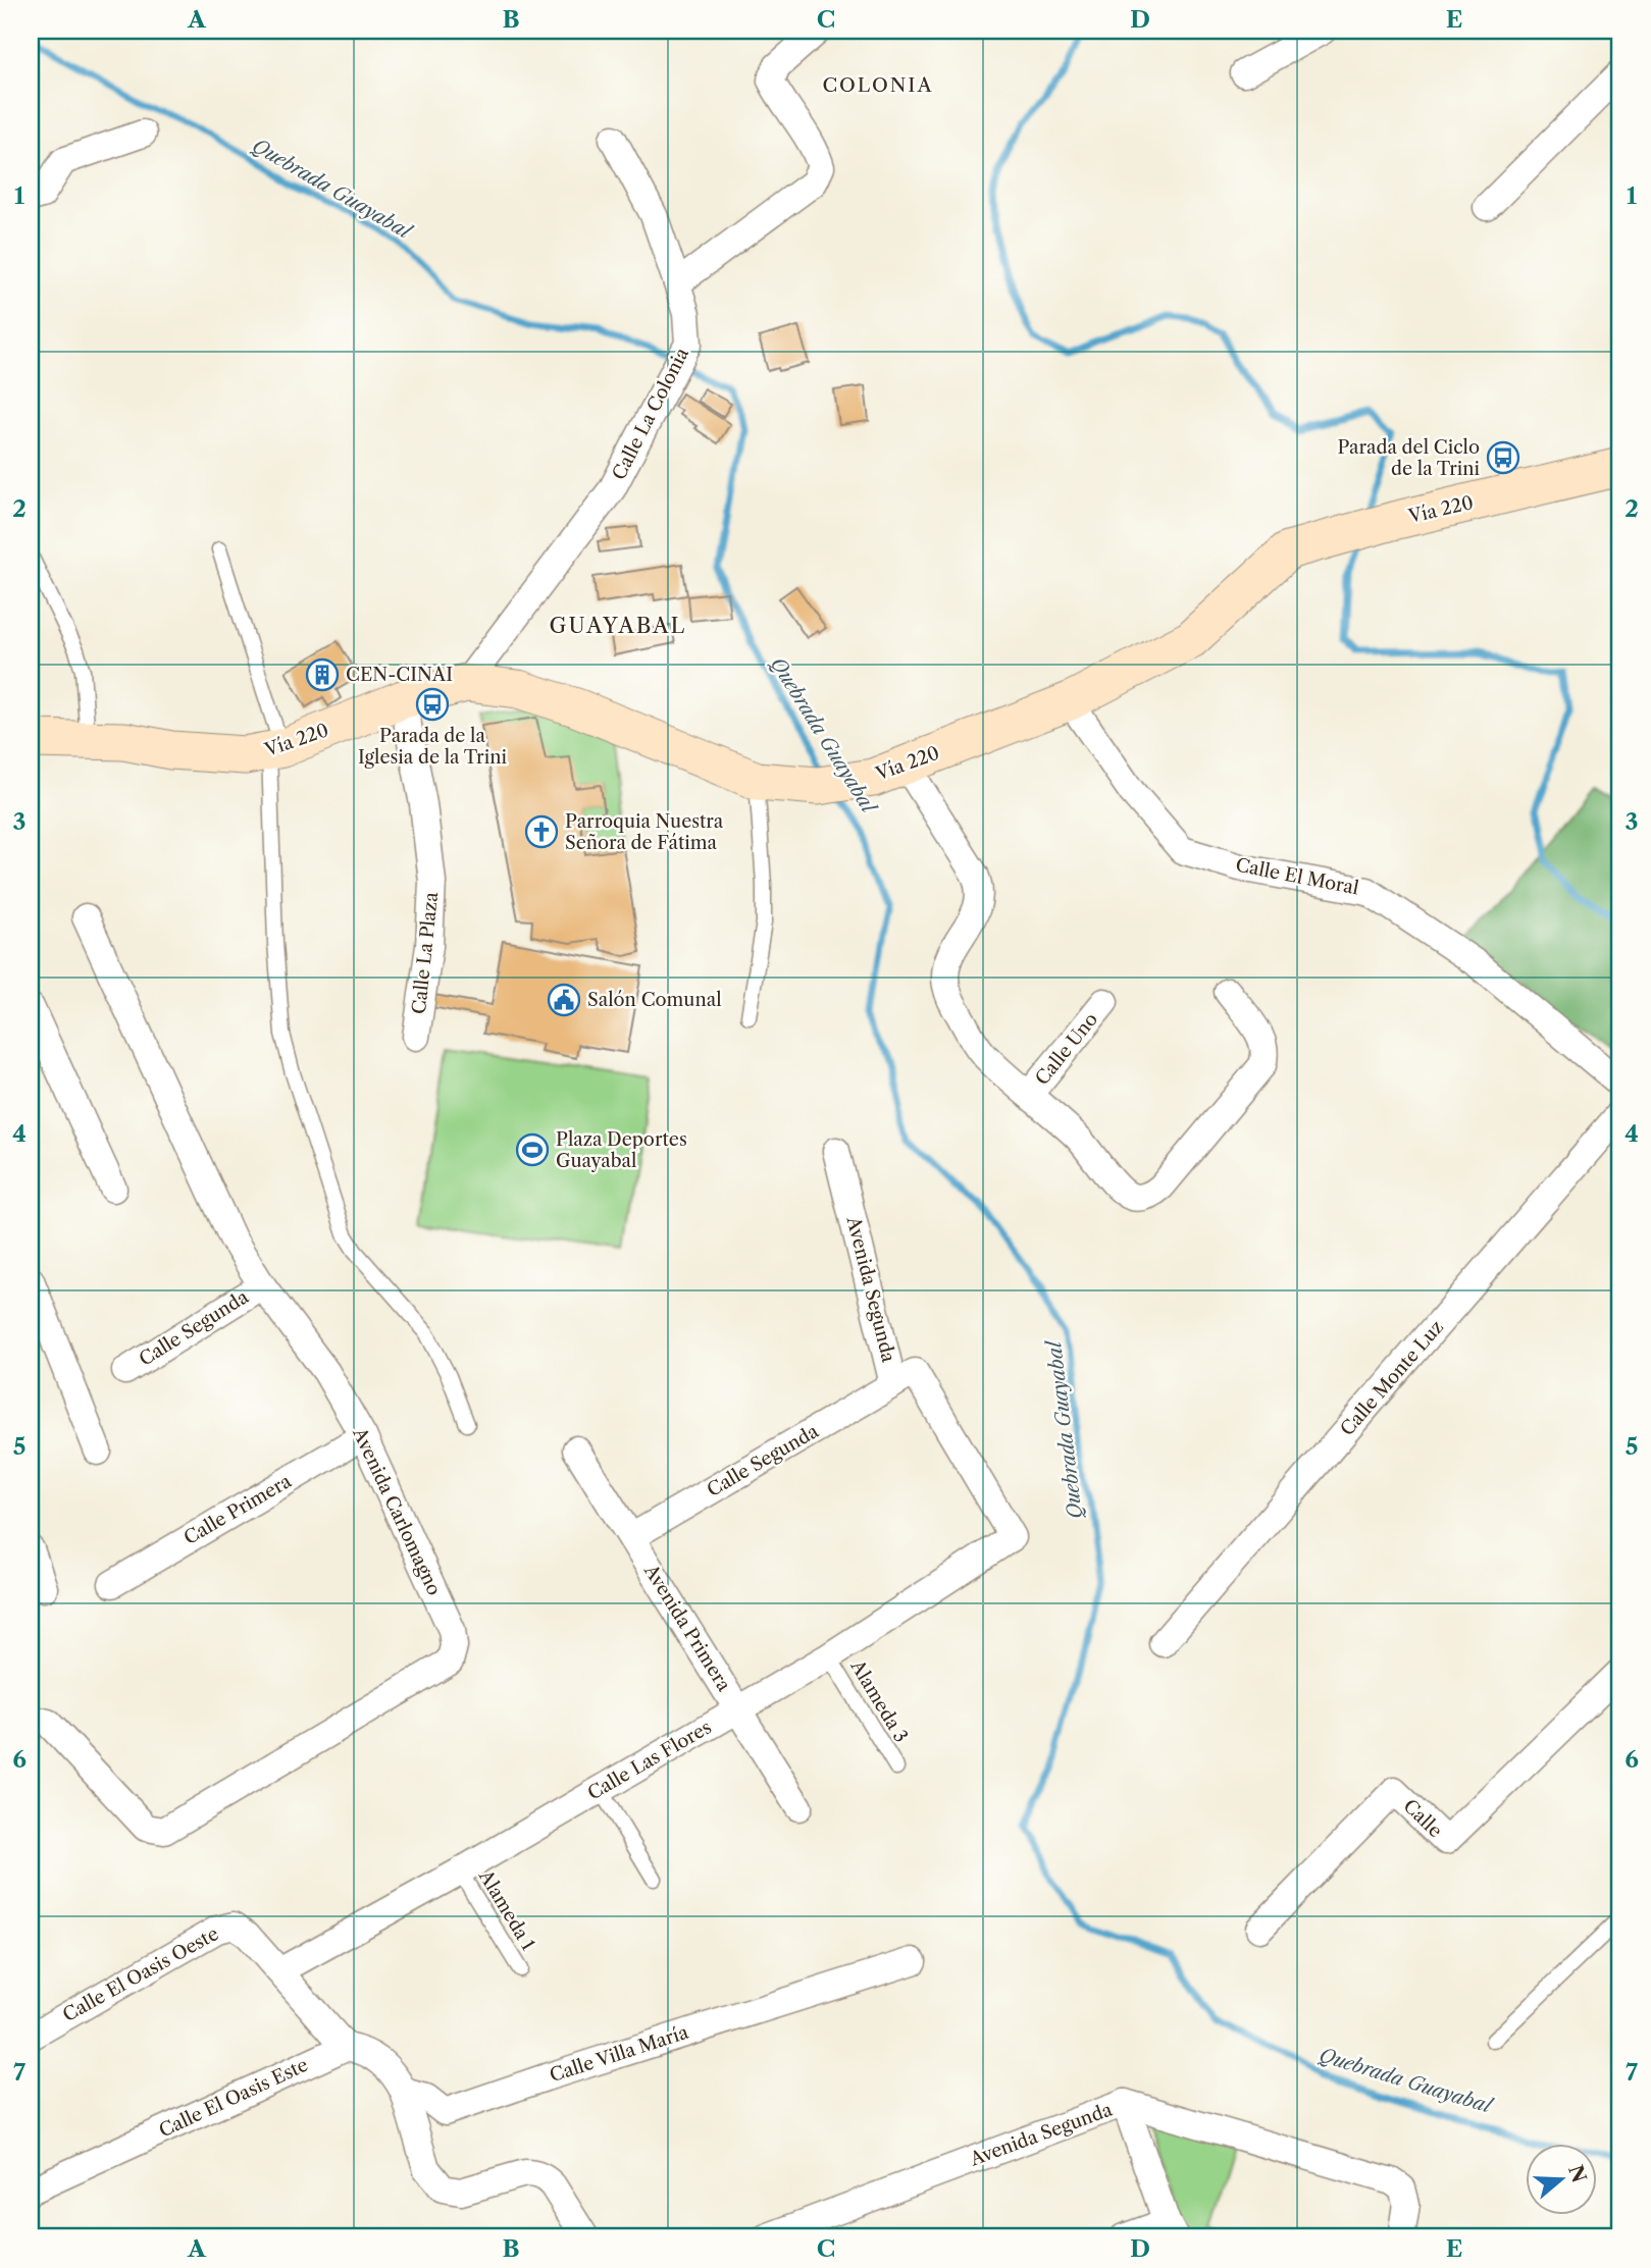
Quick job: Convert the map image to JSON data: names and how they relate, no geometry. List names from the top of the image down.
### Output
{
  "streets": {
    "main road": ["Vía 220"],
    "street": [
      "Calle La Colonia",
      "Calle El Moral",
      "Calle La Plaza",
      "Calle Uno",
      "Avenida Segunda",
      "Calle Segunda",
      "Calle Monte Luz",
      "Calle Primera",
      "Avenida Carlomagno",
      "Avenida Primera",
      "Calle Las Flores",
      "Calle",
      "Calle El Oasis Oeste",
      "Calle Villa María",
      "Calle El Oasis Este"
    ],
    "lane": ["Alameda 3", "Alameda 1"]
  },
  "crossings": [
    ["Calle La Colonia", "Vía 220"],
    ["Vía 220", "Calle El Moral"],
    ["Vía 220", "Calle La Plaza"],
    ["Avenida Segunda", "Calle Segunda"],
    ["Avenida Segunda", "Calle Las Flores"],
    ["Calle Segunda", "Avenida Carlomagno"],
    ["Calle Segunda", "Avenida Primera"],
    ["Calle Primera", "Avenida Carlomagno"],
    ["Avenida Primera", "Calle Las Flores"],
    ["Alameda 3", "Calle Las Flores"],
    ["Calle Las Flores", "Alameda 1"],
    ["Calle Las Flores", "Calle El Oasis Oeste"],
    ["Calle Villa María", "Calle El Oasis Este"]
  ],
  "districts": ["COLONIA", "GUAYABAL"],
  "water": ["Quebrada Guayabal"],
  "places": {
    "bus stop": ["Parada del Ciclo de la Trini", "Parada de la Iglesia de la Trini"],
    "building": ["CEN-CINAI"],
    "church": ["Parroquia Nuestra Señora de Fátima"],
    "public building": ["Salón Comunal"],
    "sports": ["Plaza Deportes Guayabal"]
  },
  "north": "right",
  "grid": {
    "columns": [
      "A",
      "B",
      "C",
      "D",
      "E"
    ],
    "rows": [
      "1",
      "2",
      "3",
      "4",
      "5",
      "6",
      "7"
    ]
  }
}
